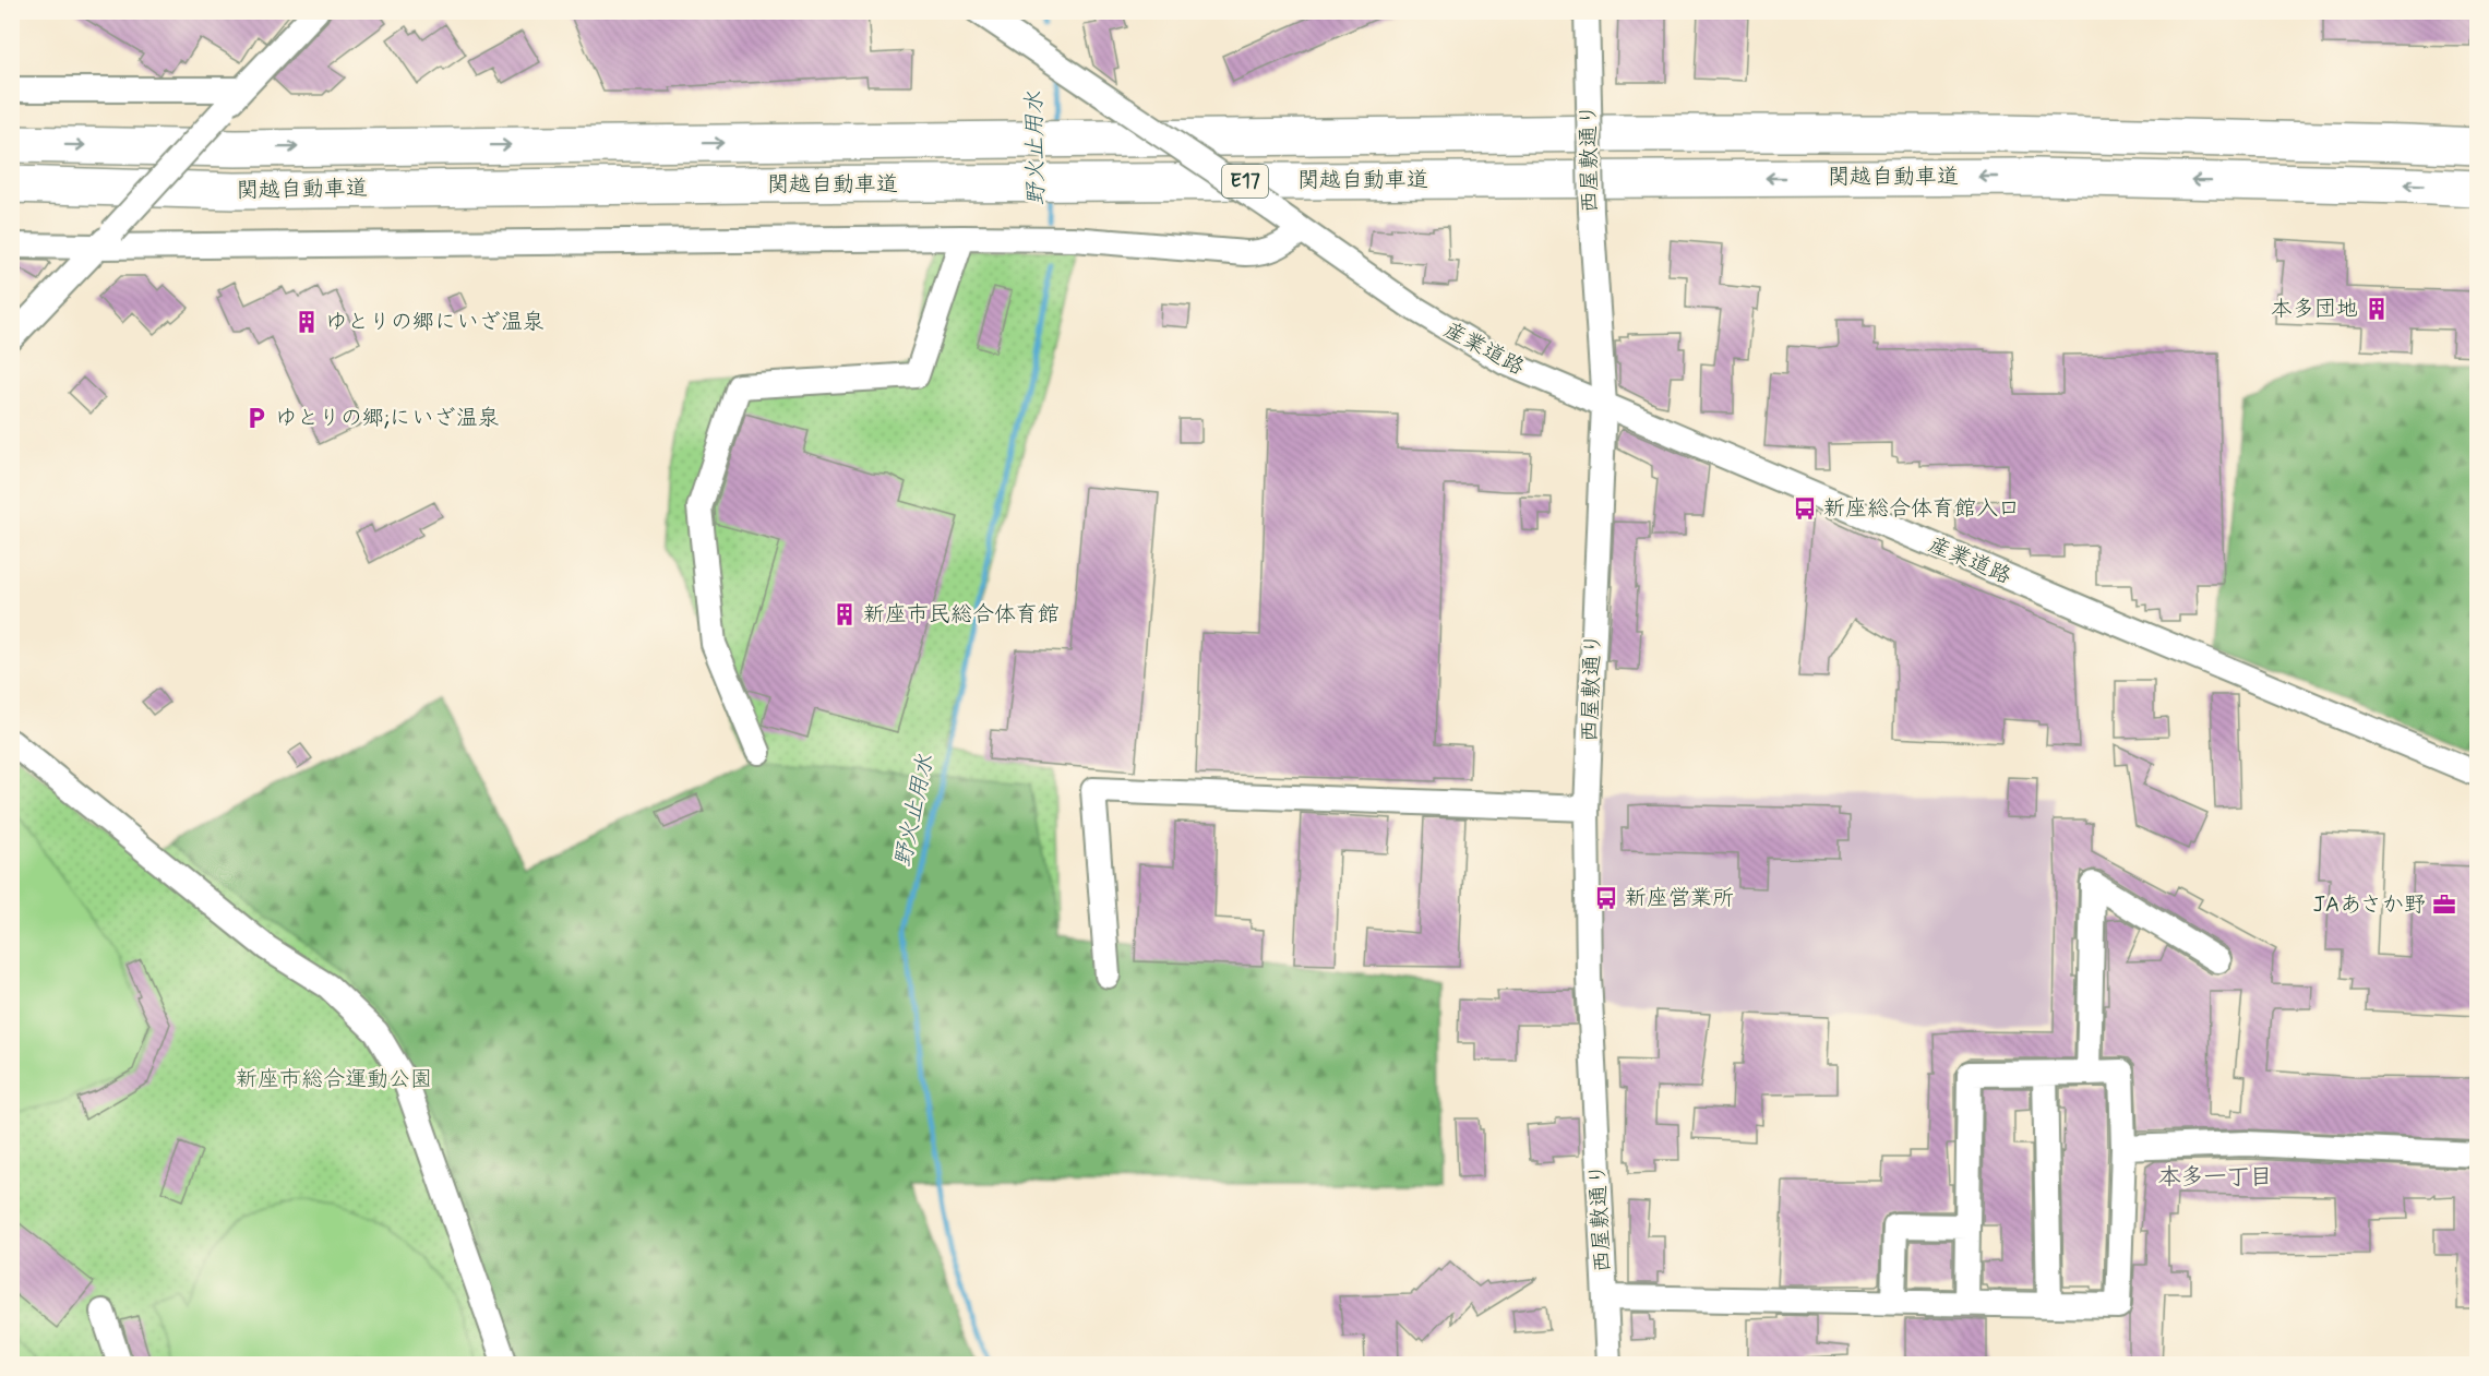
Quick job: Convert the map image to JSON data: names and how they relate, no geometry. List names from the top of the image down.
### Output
{
  "streets": {
    "highway": ["関越自動車道", "E17"],
    "street": ["西屋敷通り", "産業道路"]
  },
  "crossings": [
    ["西屋敷通り", "産業道路"]
  ],
  "districts": ["本多一丁目"],
  "water": ["野火止用水"],
  "parks": ["新座市総合運動公園"],
  "places": {
    "building": ["本多団地", "ゆとりの郷にいざ温泉", "新座市民総合体育館"],
    "parking": ["ゆとりの郷;にいざ温泉"],
    "bus stop": ["新座総合体育館入口", "新座営業所"],
    "office": ["JAあさか野"]
  }
}
